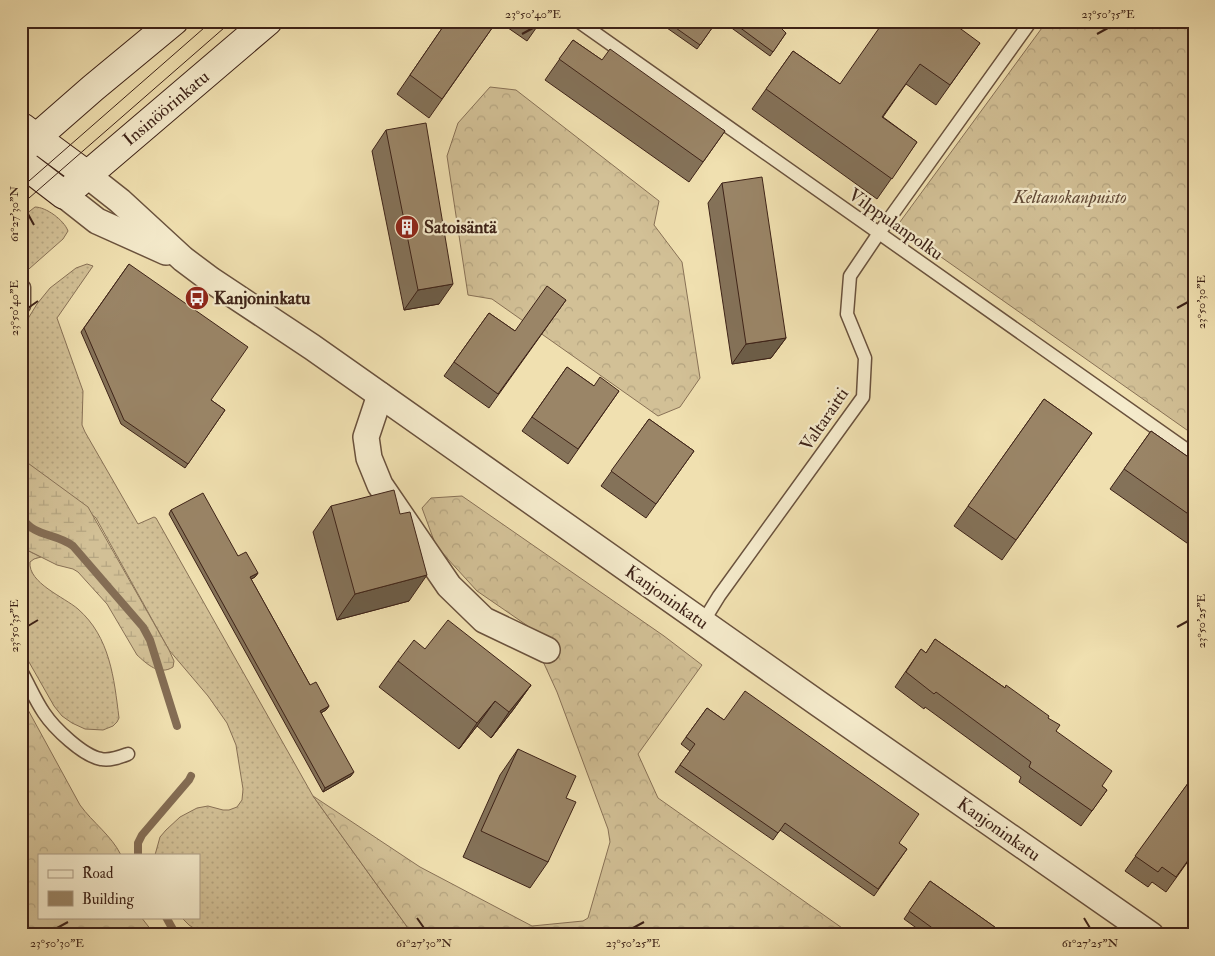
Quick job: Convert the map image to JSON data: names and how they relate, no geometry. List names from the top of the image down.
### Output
{
  "streets": {
    "main road": ["Insinöörinkatu", "Kanjoninkatu"],
    "lane": ["Vilppulanpolku", "Valtaraitti"]
  },
  "crossings": [
    ["Insinöörinkatu", "Kanjoninkatu"],
    ["Vilppulanpolku", "Valtaraitti"],
    ["Valtaraitti", "Kanjoninkatu"]
  ],
  "parks": ["Keltanokanpuisto"],
  "places": {
    "building": ["Satoisäntä"],
    "bus stop": ["Kanjoninkatu"]
  },
  "legend": ["Road", "Building"],
  "coordinates": [
    "23°50'40\"E",
    "23°50'35\"E",
    "61°27'30\"N",
    "23°50'30\"E",
    "23°50'25\"E",
    "61°27'25\"N"
  ]
}
